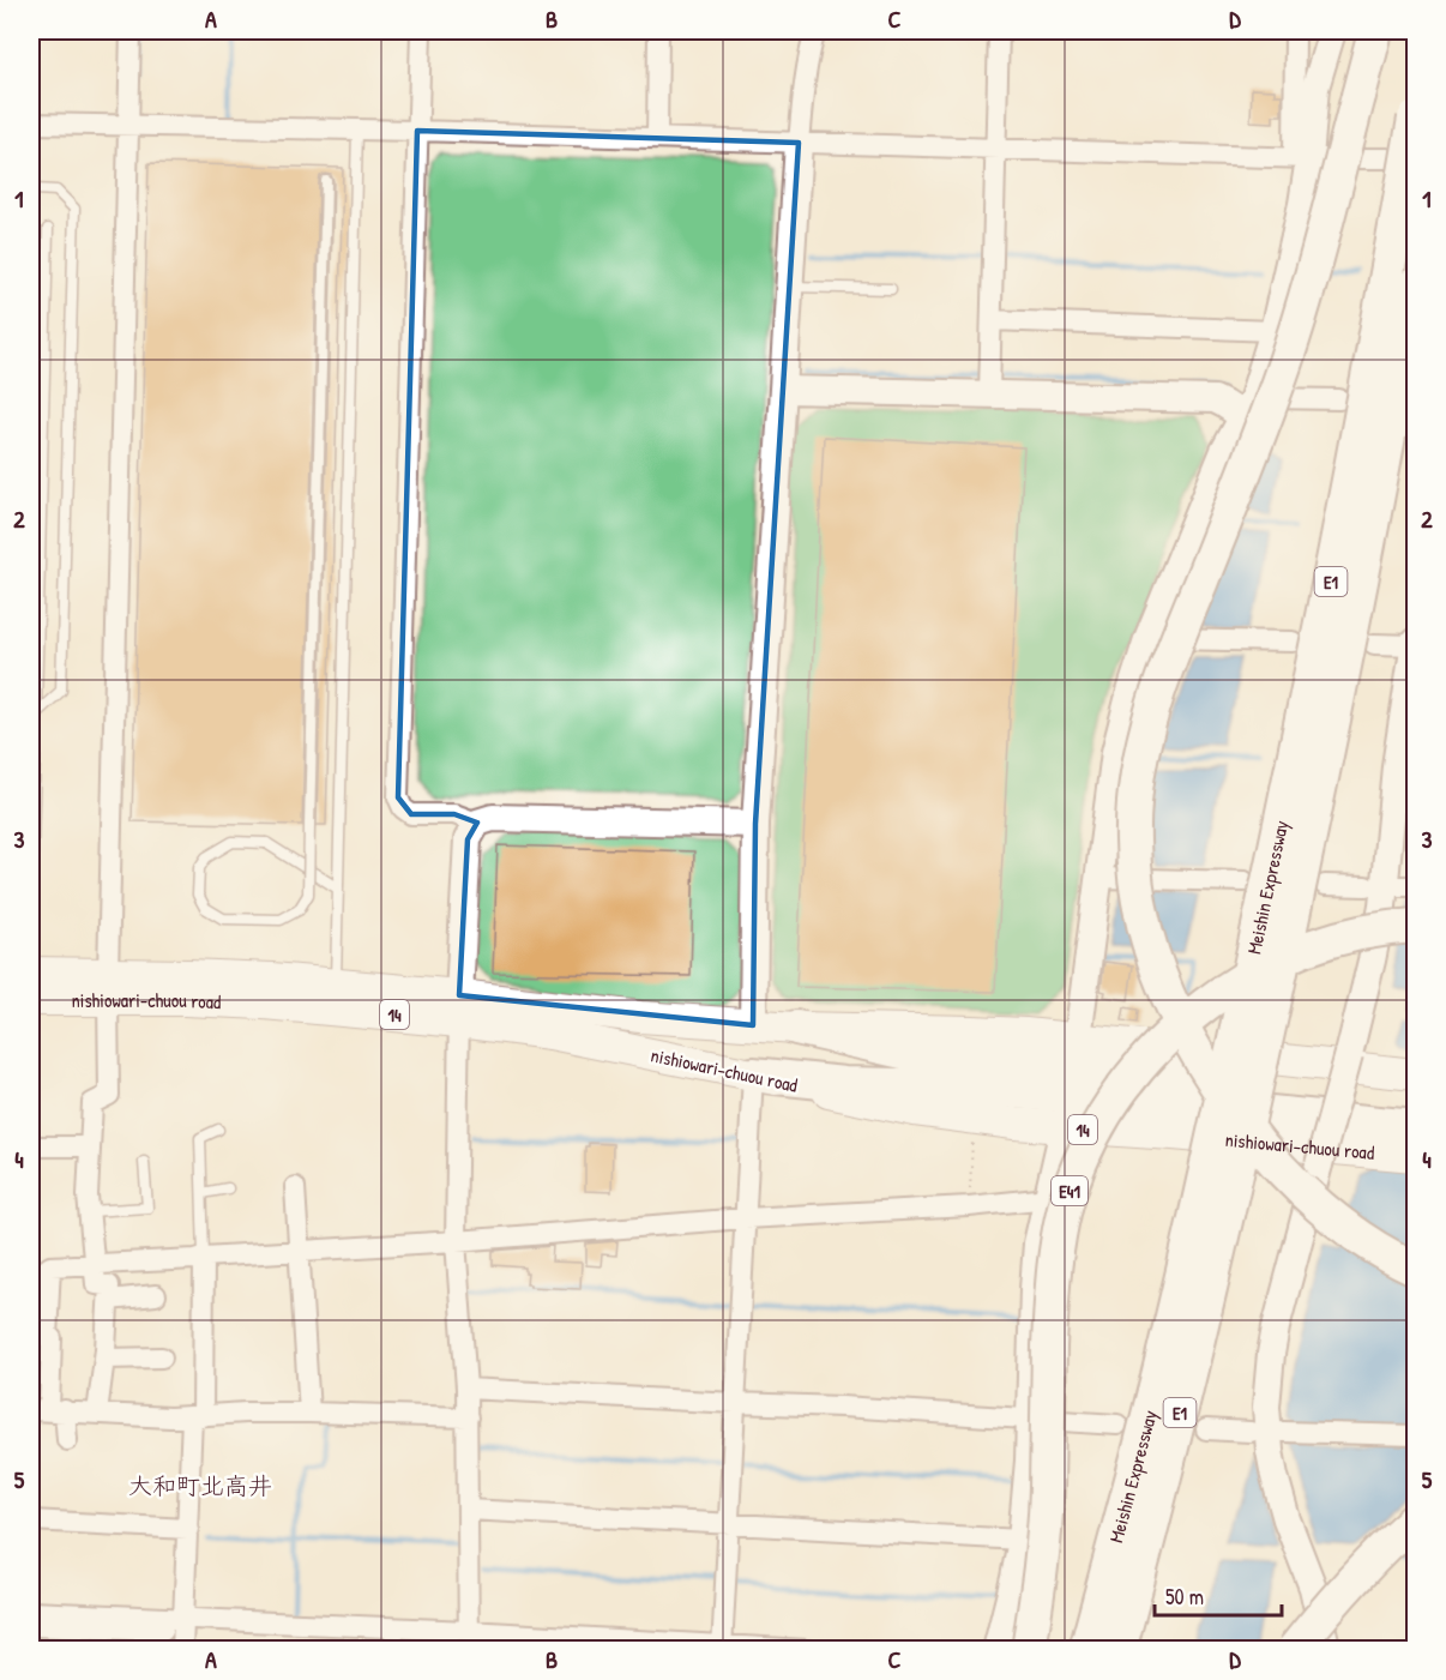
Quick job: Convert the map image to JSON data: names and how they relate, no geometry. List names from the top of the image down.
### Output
{
  "streets": {
    "highway": ["E1", "Meishin Expressway", "E41"],
    "main road": ["nishiowari-chuou road", "14"]
  },
  "districts": ["大和町北高井"],
  "scale_bar": "50 m",
  "grid": {
    "columns": [
      "A",
      "B",
      "C",
      "D"
    ],
    "rows": [
      "1",
      "2",
      "3",
      "4",
      "5"
    ]
  }
}
